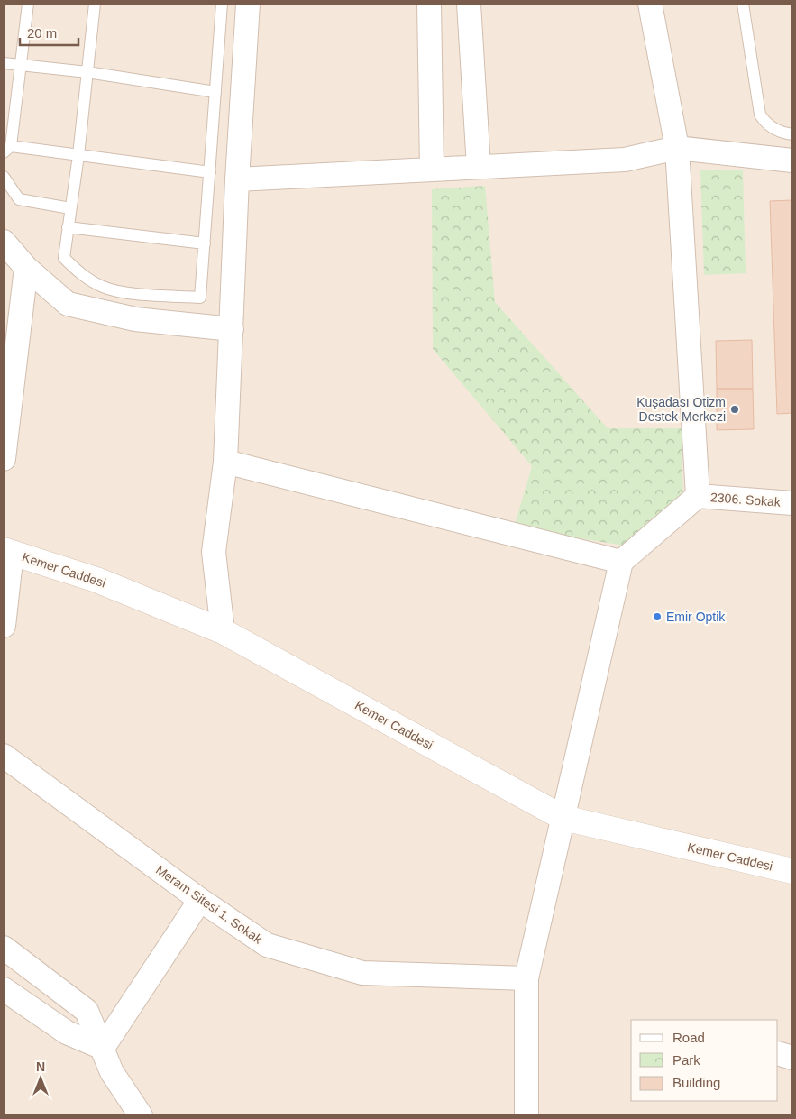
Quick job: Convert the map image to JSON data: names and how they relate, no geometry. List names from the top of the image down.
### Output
{
  "streets": {
    "main road": ["Kemer Caddesi"],
    "street": ["2306. Sokak", "Meram Sitesi 1. Sokak"]
  },
  "places": ["Kuşadası Otizm Destek Merkezi", "Emir Optik"],
  "legend": ["Road", "Park", "Building"],
  "scale_bar": "20 m",
  "north": "top"
}
